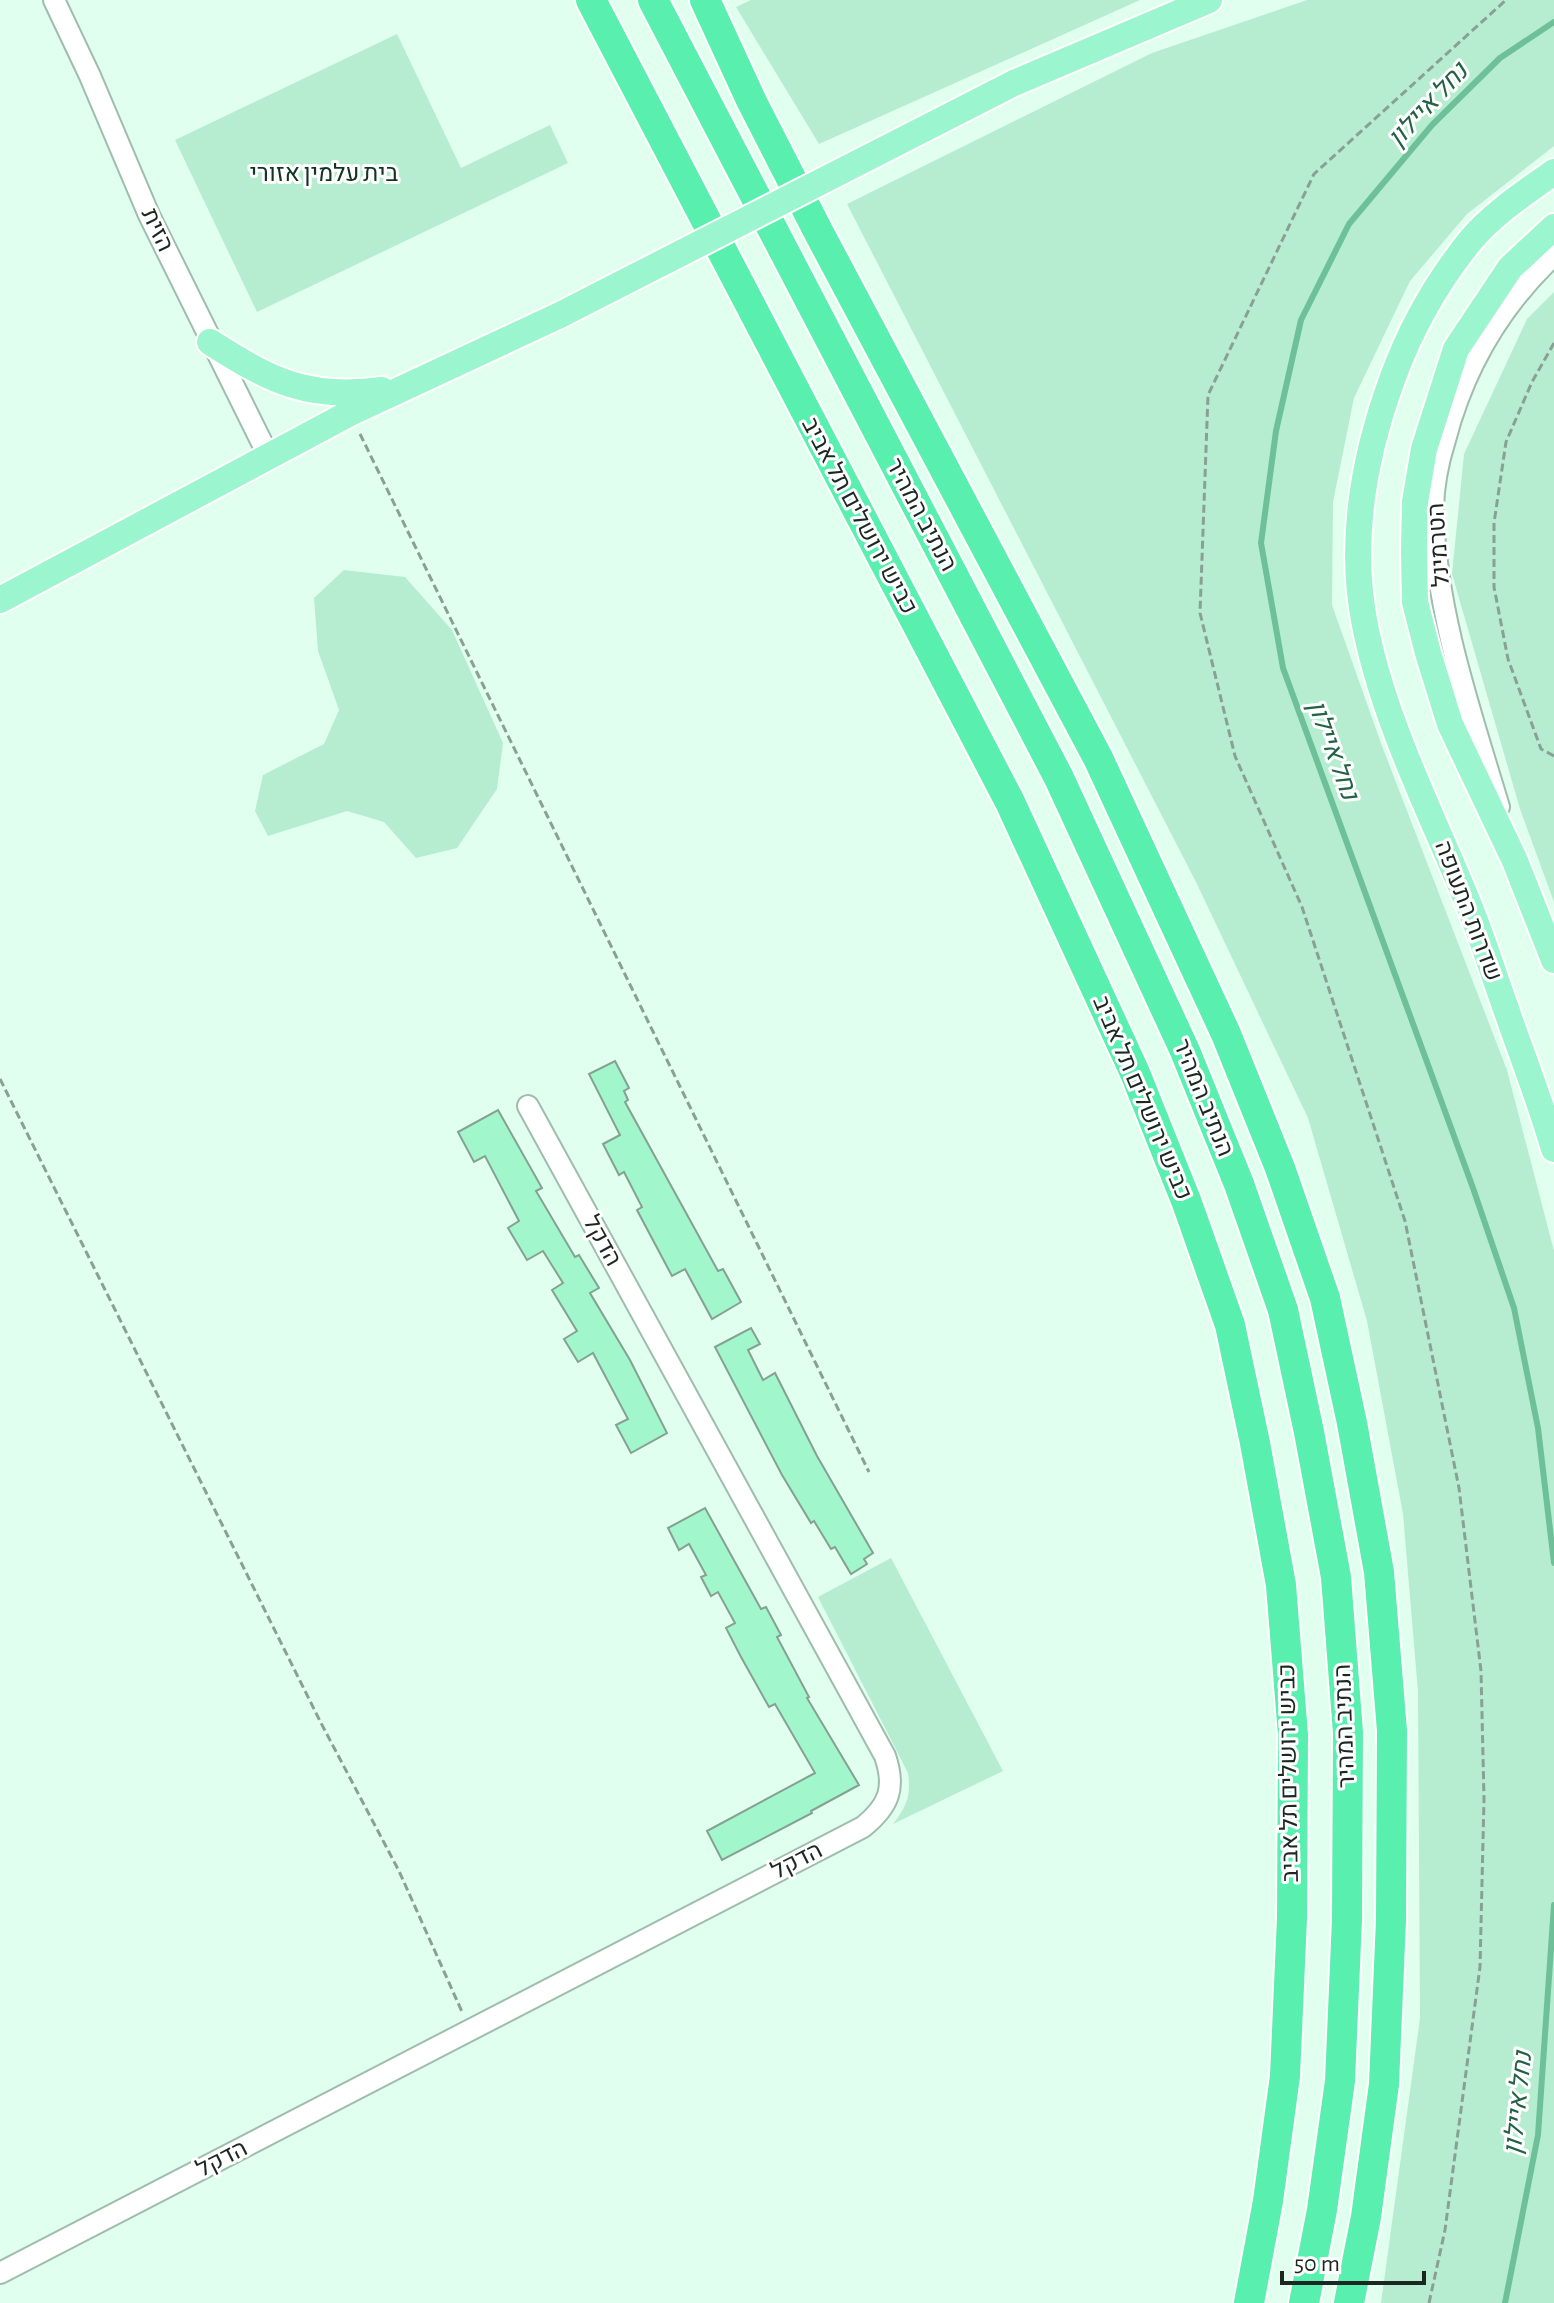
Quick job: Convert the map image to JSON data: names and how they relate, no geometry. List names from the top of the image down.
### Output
{
  "streets": {
    "highway": ["הנתיב המהיר", "כביש ירושלים תל אביב"],
    "main road": ["שדרות התעופה"],
    "street": ["הזית", "הטרמינל", "הדקל"]
  },
  "water": ["נחל איילון"],
  "parks": ["בית עלמין אזורי"],
  "scale_bar": "50 m"
}
